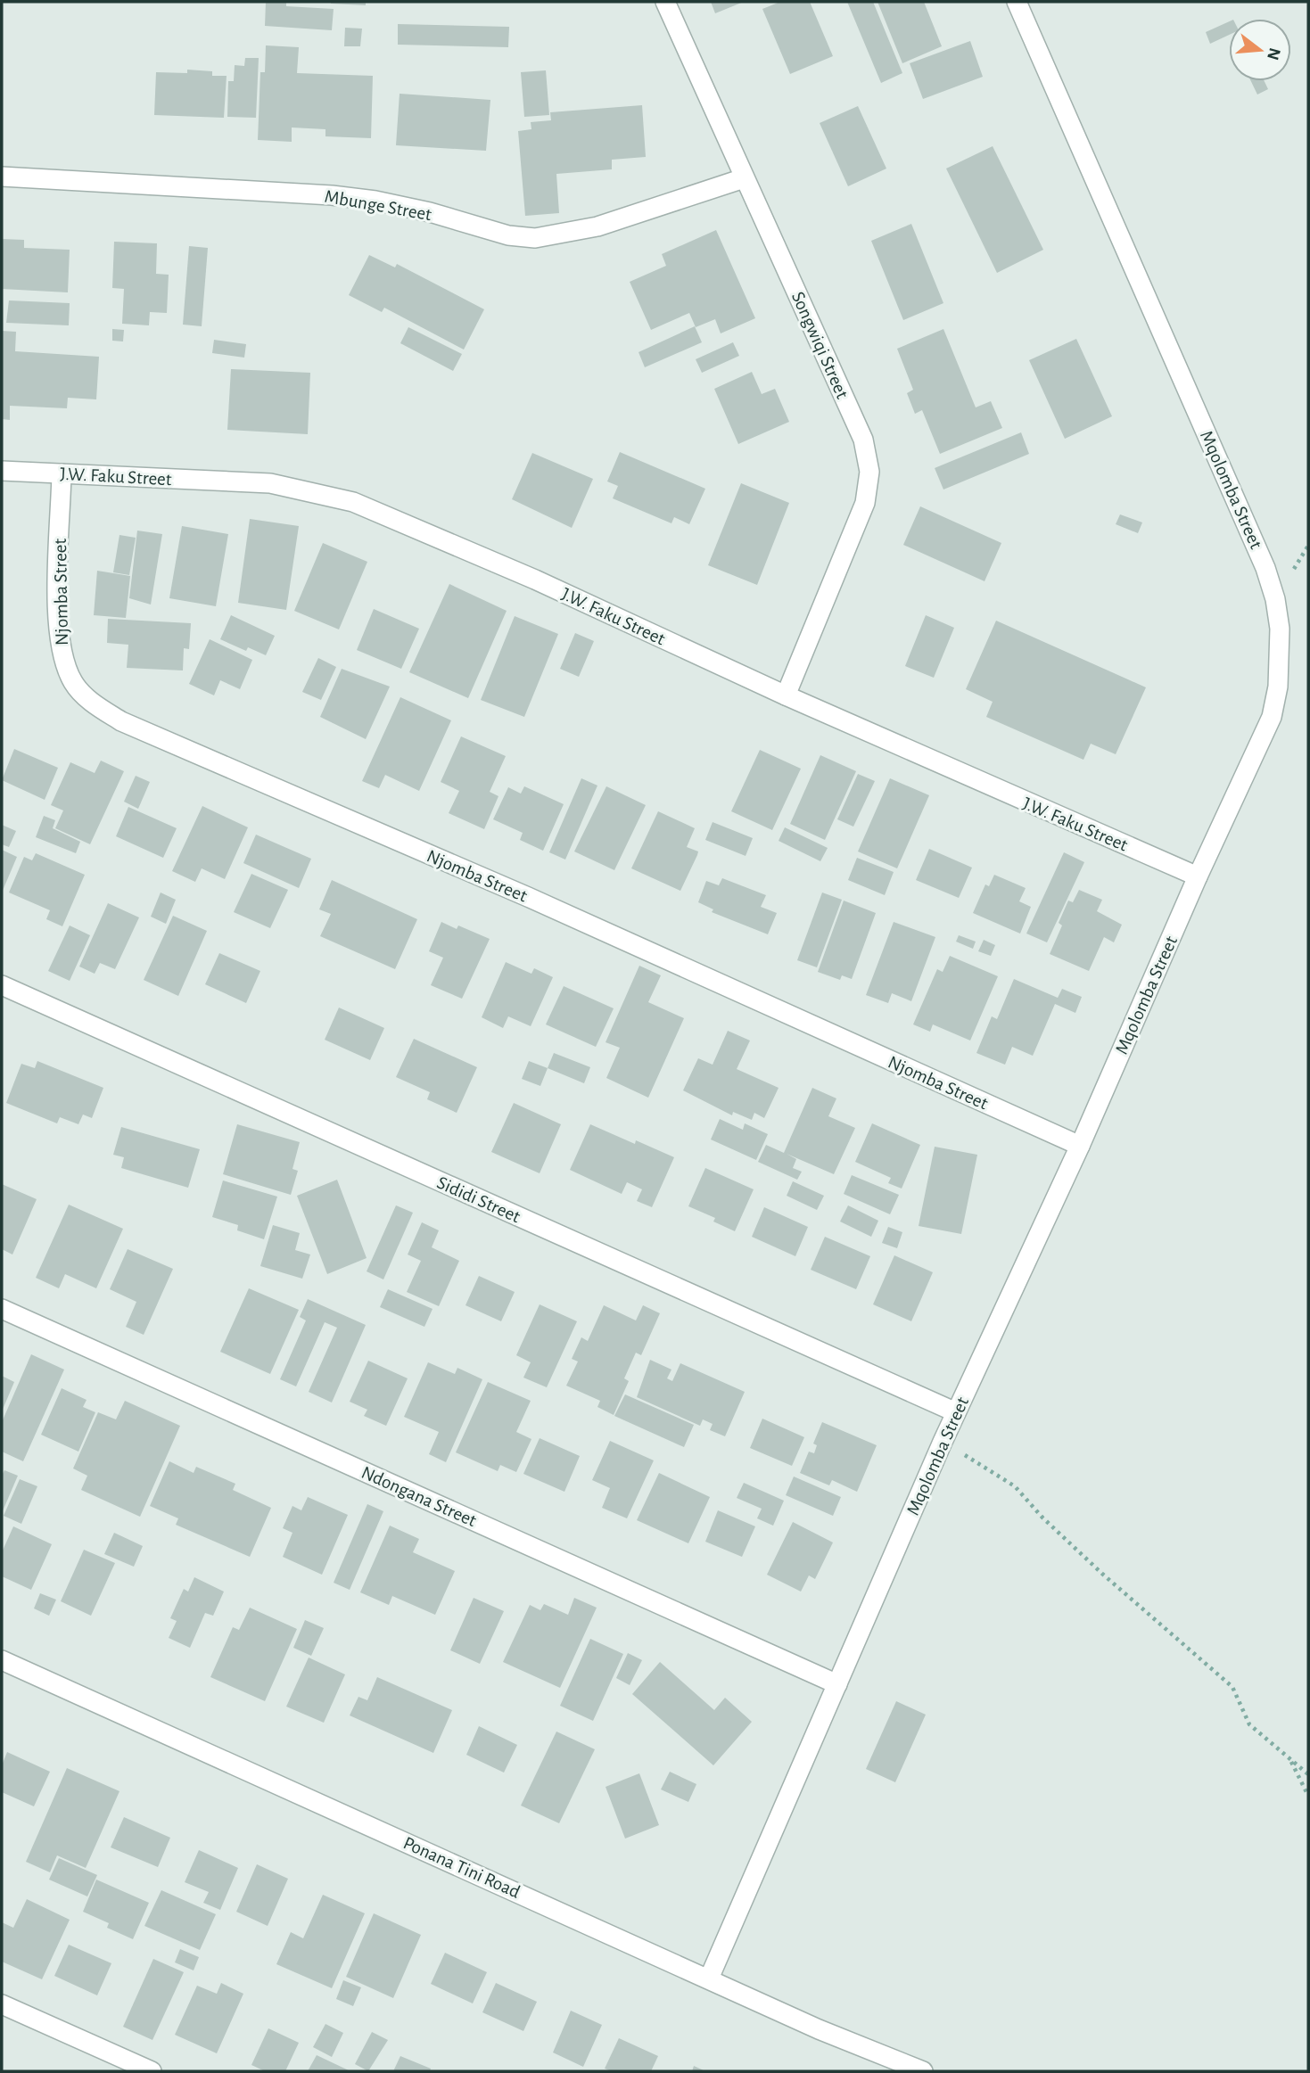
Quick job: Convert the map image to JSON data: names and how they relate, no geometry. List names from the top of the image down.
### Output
{
  "streets": {
    "street": [
      "Mbunge Street",
      "Songwiqi Street",
      "J.W. Faku Street",
      "Mqolomba Street",
      "Njomba Street",
      "Sididi Street",
      "Ndongana Street",
      "Ponana Tini Road"
    ]
  },
  "crossings": [
    ["Mbunge Street", "Songwiqi Street"],
    ["Songwiqi Street", "J.W. Faku Street"],
    ["J.W. Faku Street", "Mqolomba Street"],
    ["J.W. Faku Street", "Njomba Street"],
    ["Mqolomba Street", "Njomba Street"],
    ["Mqolomba Street", "Sididi Street"],
    ["Mqolomba Street", "Ndongana Street"],
    ["Mqolomba Street", "Ponana Tini Road"]
  ],
  "north": "right"
}
